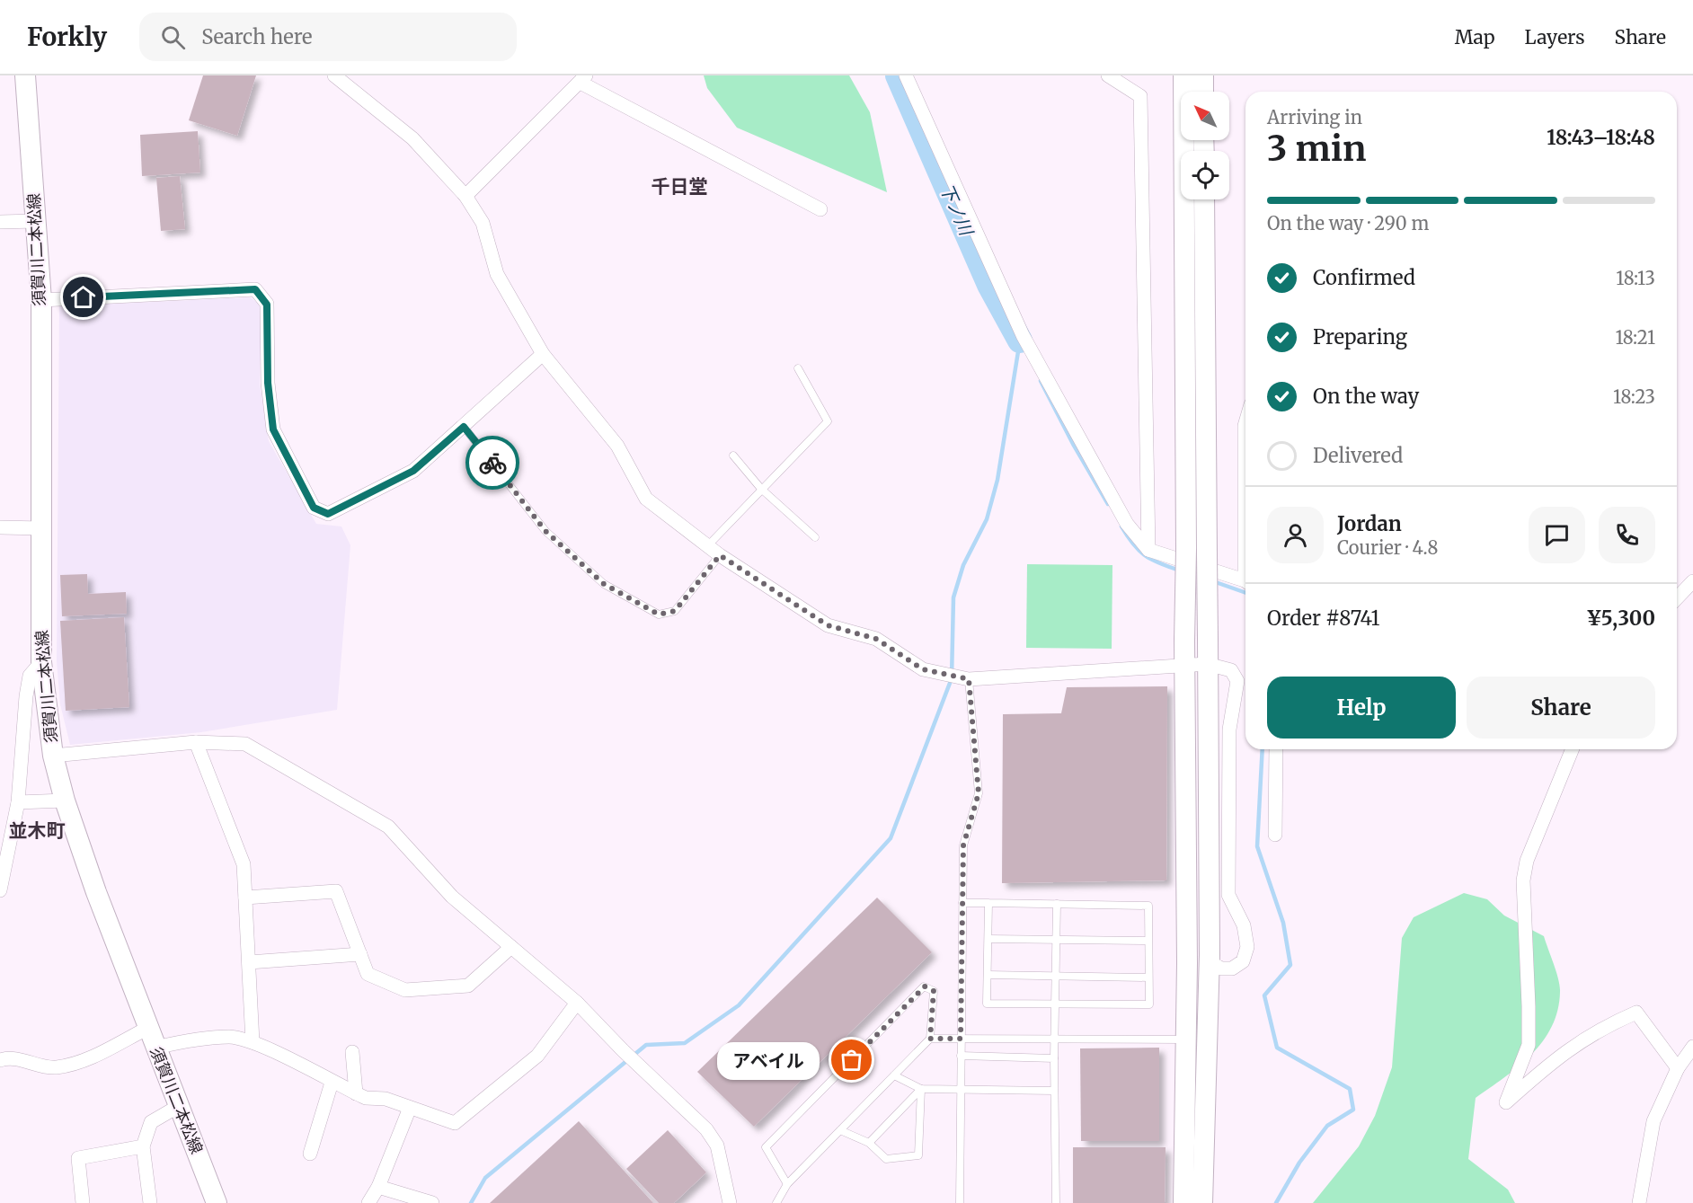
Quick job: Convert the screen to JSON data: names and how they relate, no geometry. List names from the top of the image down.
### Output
{
  "streets": {
    "street": ["須賀川二本松線"]
  },
  "districts": ["千日堂", "並木町"],
  "water": ["下ノ川"],
  "places": ["アベイル"],
  "north": "top left",
  "page": {
    "header": "Forkly",
    "search": "Search here",
    "nav": ["Map", "Layers", "Share"],
    "heading": ["3 min", "Arriving in", "18:43–18:48"],
    "panel": [
      "Jordan",
      "Courier · 4.8",
      "Order #8741",
      "¥5,300"
    ],
    "bar": "On the way · 290 m",
    "list": [
      ["Confirmed", "18:13"],
      ["Preparing", "18:21"],
      ["On the way", "18:23"],
      "Delivered"
    ],
    "buttons": ["Help", "Share"],
    "bubble": "アベイル"
  }
}
